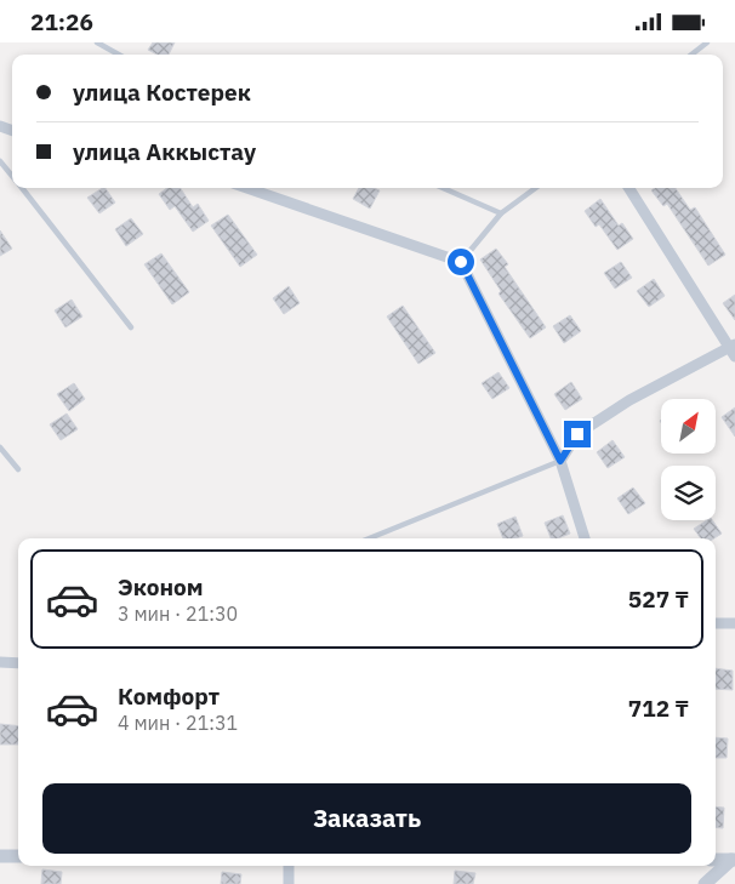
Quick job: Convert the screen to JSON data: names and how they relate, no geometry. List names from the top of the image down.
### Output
{
  "north": "top right",
  "page": {
    "status": "21:26",
    "banner": ["улица Костерек", "улица Аккыстау"],
    "list": [
      {
        "name": "Эконом",
        "note": "3 мин · 21:30",
        "value": "527 ₸"
      },
      {
        "name": "Комфорт",
        "note": "4 мин · 21:31",
        "value": "712 ₸"
      }
    ],
    "buttons": "Заказать"
  }
}
